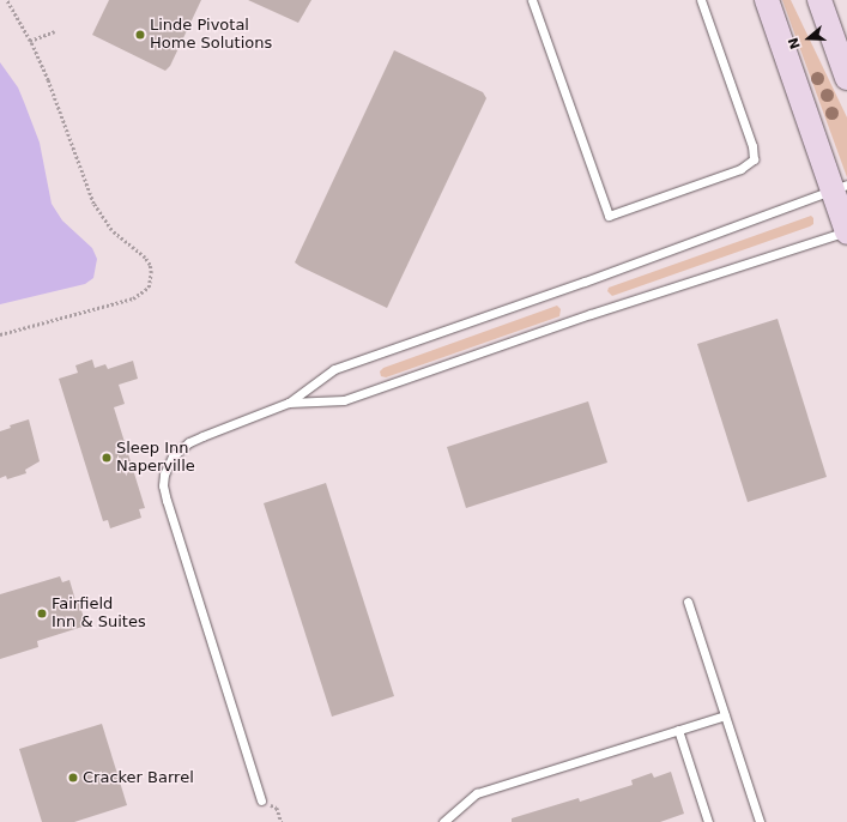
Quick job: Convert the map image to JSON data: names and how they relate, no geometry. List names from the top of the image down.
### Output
{
  "places": [
    "Linde Pivotal Home Solutions",
    "Sleep Inn Naperville",
    "Fairfield Inn & Suites",
    "Cracker Barrel"
  ],
  "north": "left"
}
